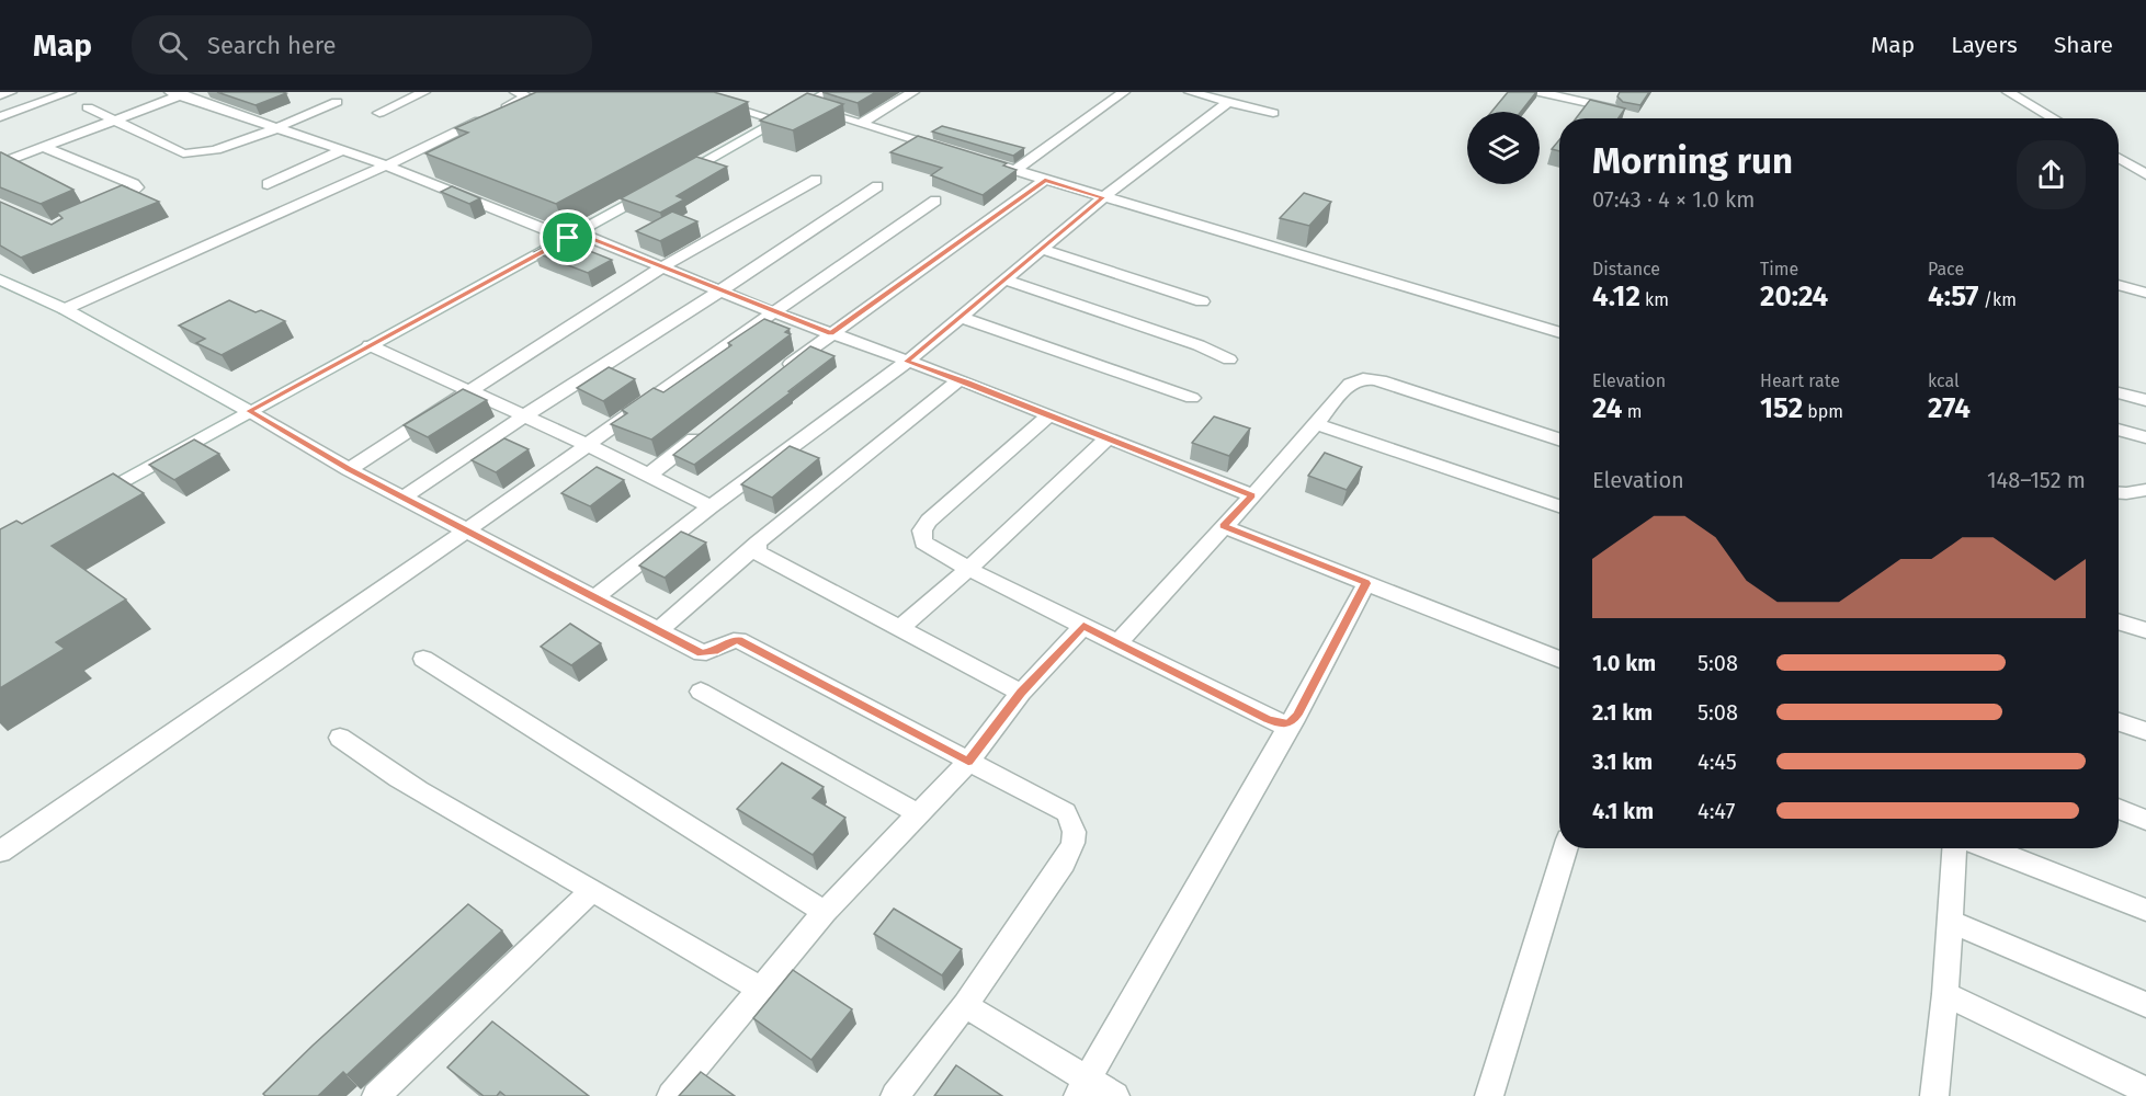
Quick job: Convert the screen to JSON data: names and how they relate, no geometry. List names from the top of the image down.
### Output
{
  "page": {
    "header": "Map",
    "search": "Search here",
    "nav": ["Map", "Layers", "Share"],
    "heading": ["Morning run", "07:43 · 4 × 1.0 km"],
    "stats": [
      ["Distance", "4.12 km"],
      ["Time", "20:24"],
      ["Pace", "4:57 /km"],
      ["Elevation", "24 m"],
      ["Heart rate", "152 bpm"],
      ["kcal", "274"]
    ],
    "chart": ["Elevation", "148–152 m"],
    "list": [
      {
        "name": "1.0 km",
        "note": "5:08"
      },
      {
        "name": "2.1 km",
        "note": "5:08"
      },
      {
        "name": "3.1 km",
        "note": "4:45"
      },
      {
        "name": "4.1 km",
        "note": "4:47"
      }
    ]
  }
}
